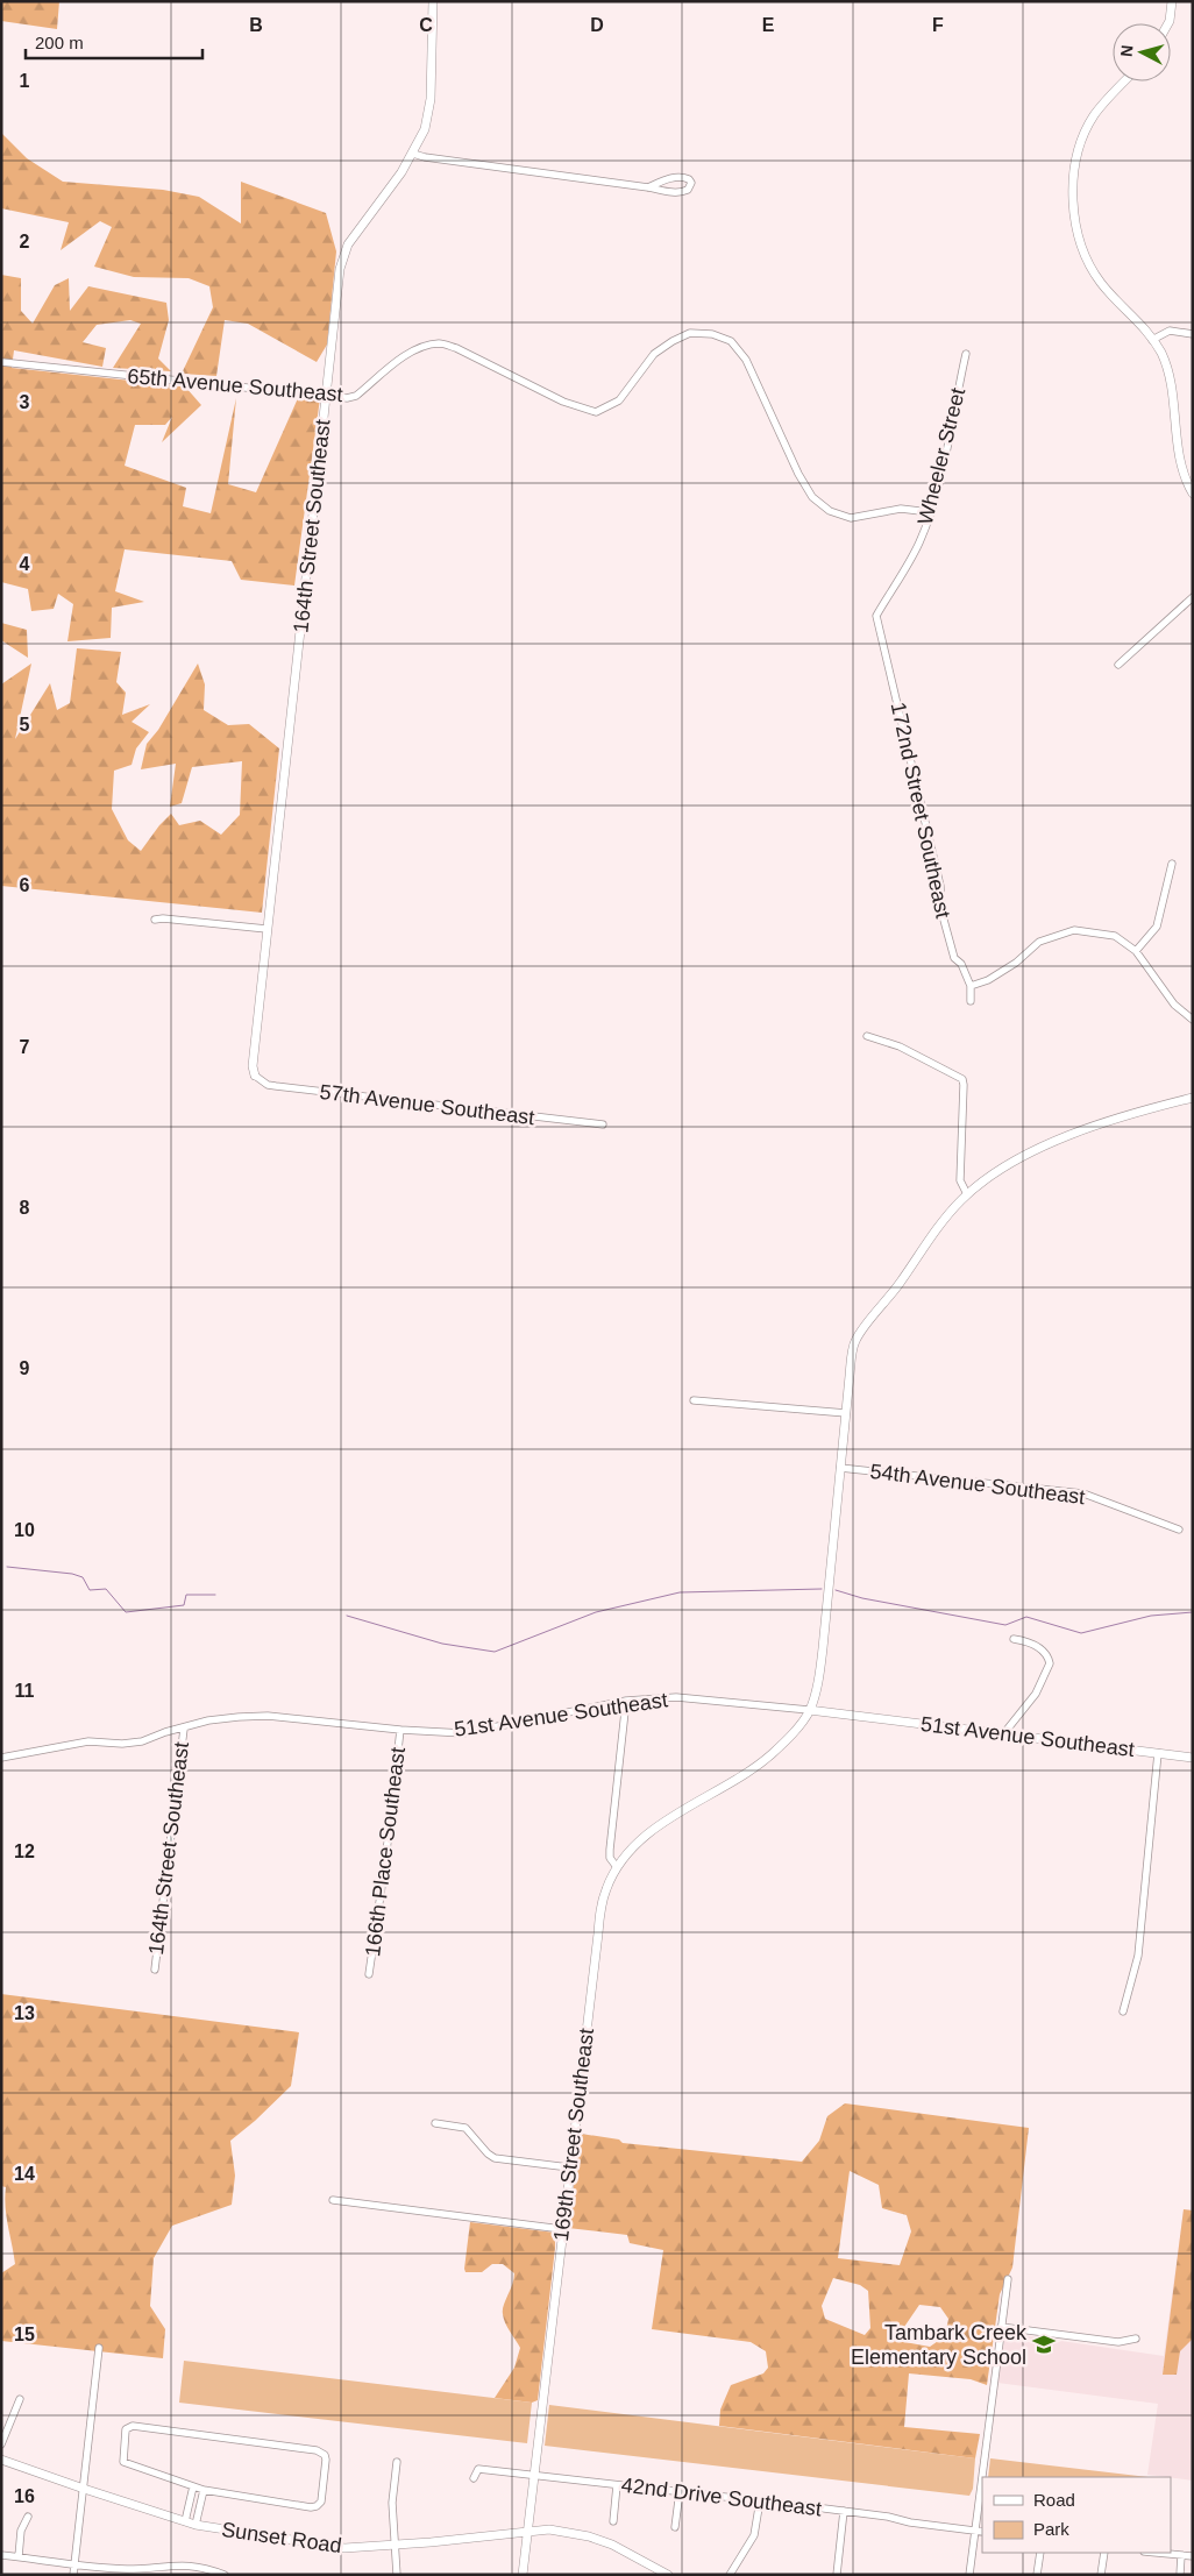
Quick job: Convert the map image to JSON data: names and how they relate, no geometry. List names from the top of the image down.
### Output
{
  "streets": {
    "street": [
      "65th Avenue Southeast",
      "Wheeler Street",
      "164th Street Southeast",
      "172nd Street Southeast",
      "57th Avenue Southeast",
      "54th Avenue Southeast",
      "51st Avenue Southeast",
      "166th Place Southeast",
      "169th Street Southeast",
      "42nd Drive Southeast",
      "Sunset Road"
    ]
  },
  "crossings": [
    ["65th Avenue Southeast", "Wheeler Street"],
    ["65th Avenue Southeast", "164th Street Southeast"],
    ["Wheeler Street", "172nd Street Southeast"],
    ["164th Street Southeast", "57th Avenue Southeast"],
    ["164th Street Southeast", "51st Avenue Southeast"],
    ["51st Avenue Southeast", "166th Place Southeast"],
    ["51st Avenue Southeast", "169th Street Southeast"],
    ["169th Street Southeast", "42nd Drive Southeast"],
    ["169th Street Southeast", "Sunset Road"]
  ],
  "places": {
    "school or university": ["Tambark Creek Elementary School"]
  },
  "legend": ["Road", "Park"],
  "scale_bar": "200 m",
  "north": "left",
  "grid": {
    "columns": [
      "B",
      "C",
      "D",
      "E",
      "F"
    ],
    "rows": [
      "1",
      "2",
      "3",
      "4",
      "5",
      "6",
      "7",
      "8",
      "9",
      "10",
      "11",
      "12",
      "13",
      "14",
      "15",
      "16"
    ]
  }
}
